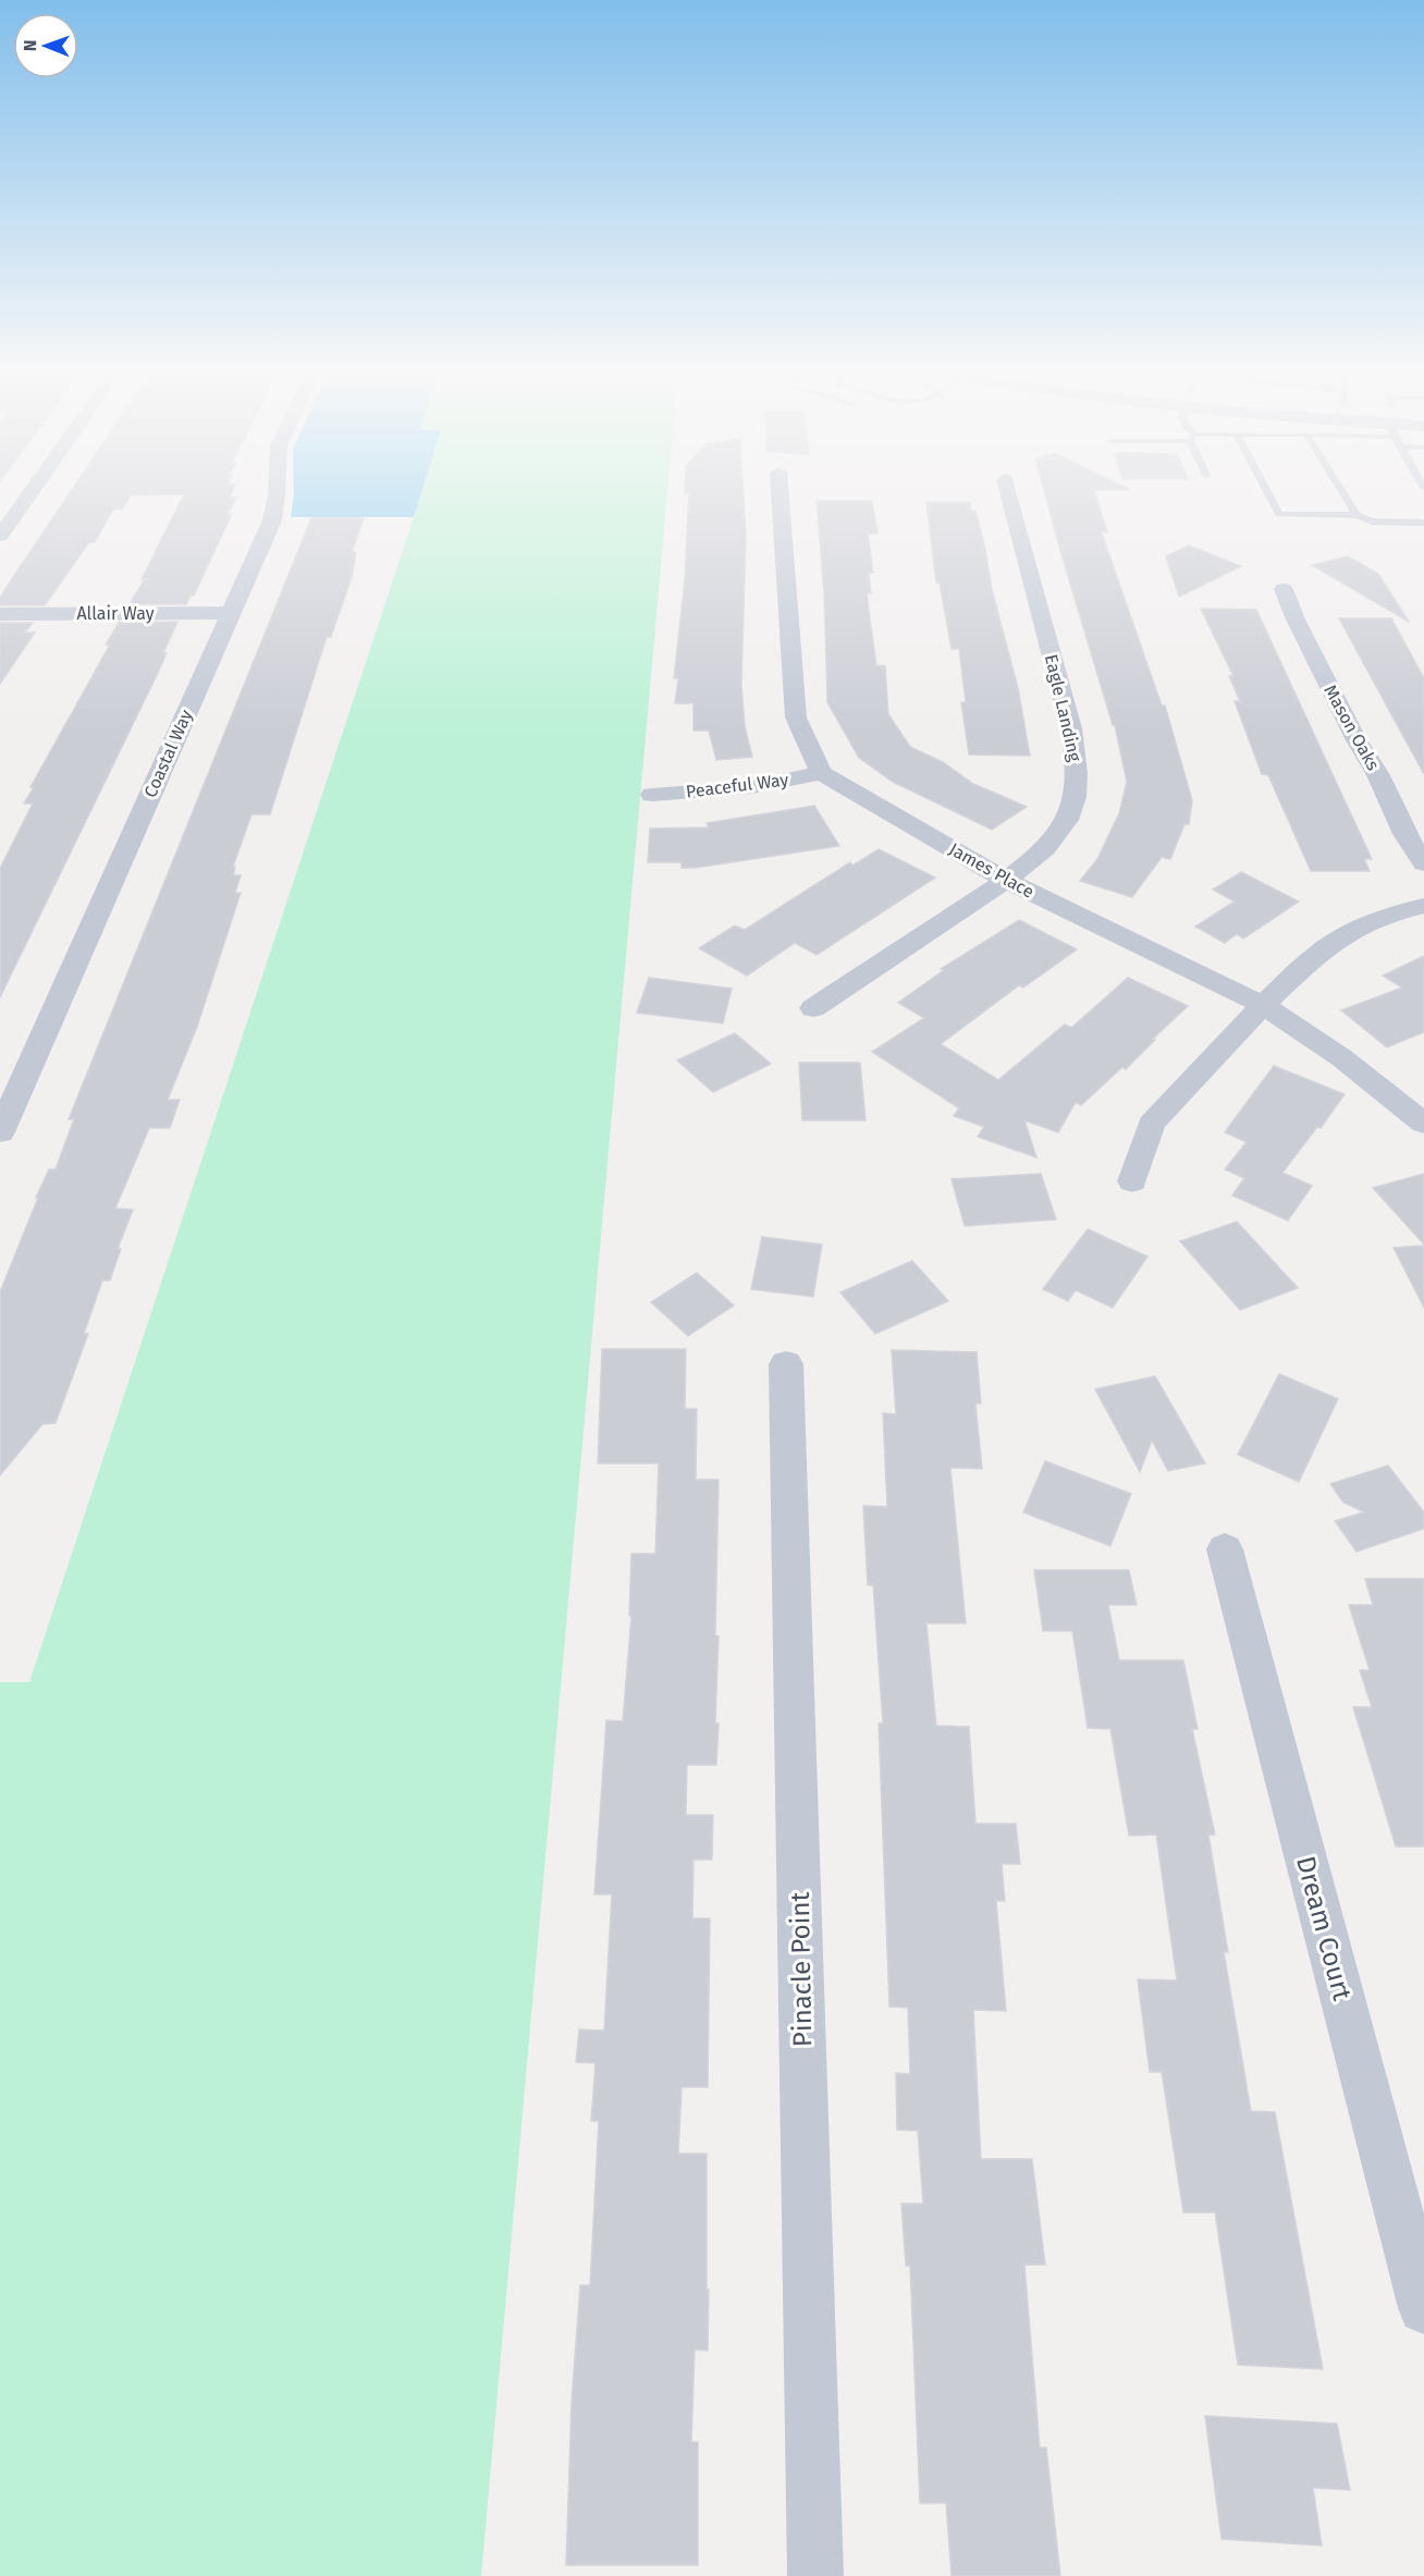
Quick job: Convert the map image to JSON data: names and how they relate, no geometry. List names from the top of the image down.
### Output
{
  "streets": {
    "street": [
      "Allair Way",
      "Eagle Landing",
      "Mason Oaks",
      "Coastal Way",
      "Peaceful Way",
      "James Place",
      "Dream Court",
      "Pinacle Point"
    ]
  },
  "crossings": [
    ["Allair Way", "Coastal Way"],
    ["Eagle Landing", "James Place"],
    ["Peaceful Way", "James Place"]
  ],
  "north": "left"
}
